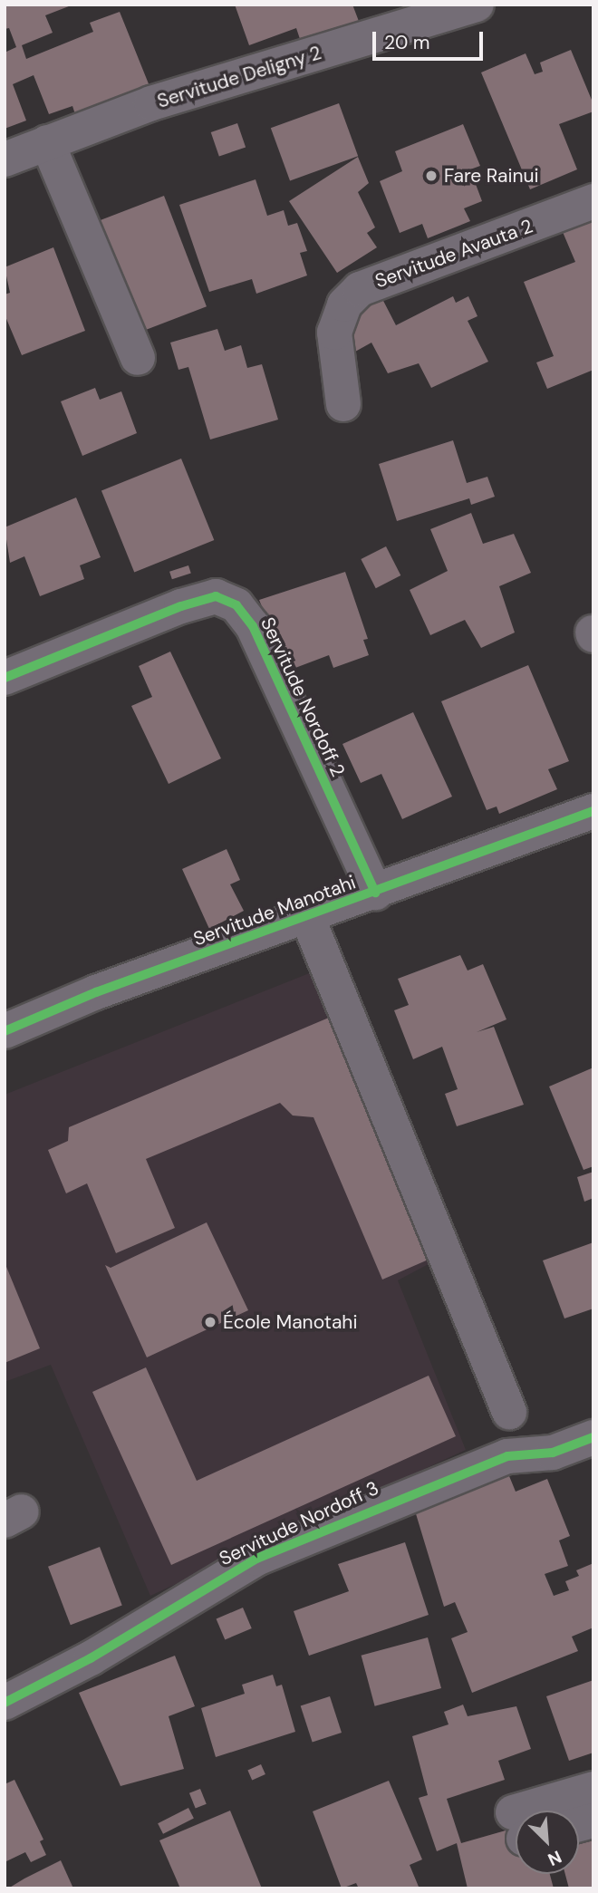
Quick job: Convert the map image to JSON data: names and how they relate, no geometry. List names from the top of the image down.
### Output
{
  "streets": {
    "street": [
      "Servitude Deligny 2",
      "Servitude Avauta 2",
      "Servitude Nordoff 2",
      "Servitude Manotahi",
      "Servitude Nordoff 3"
    ]
  },
  "crossings": [
    ["Servitude Nordoff 2", "Servitude Manotahi"]
  ],
  "places": ["Fare Rainui", "École Manotahi"],
  "scale_bar": "20 m",
  "north": "bottom right"
}
